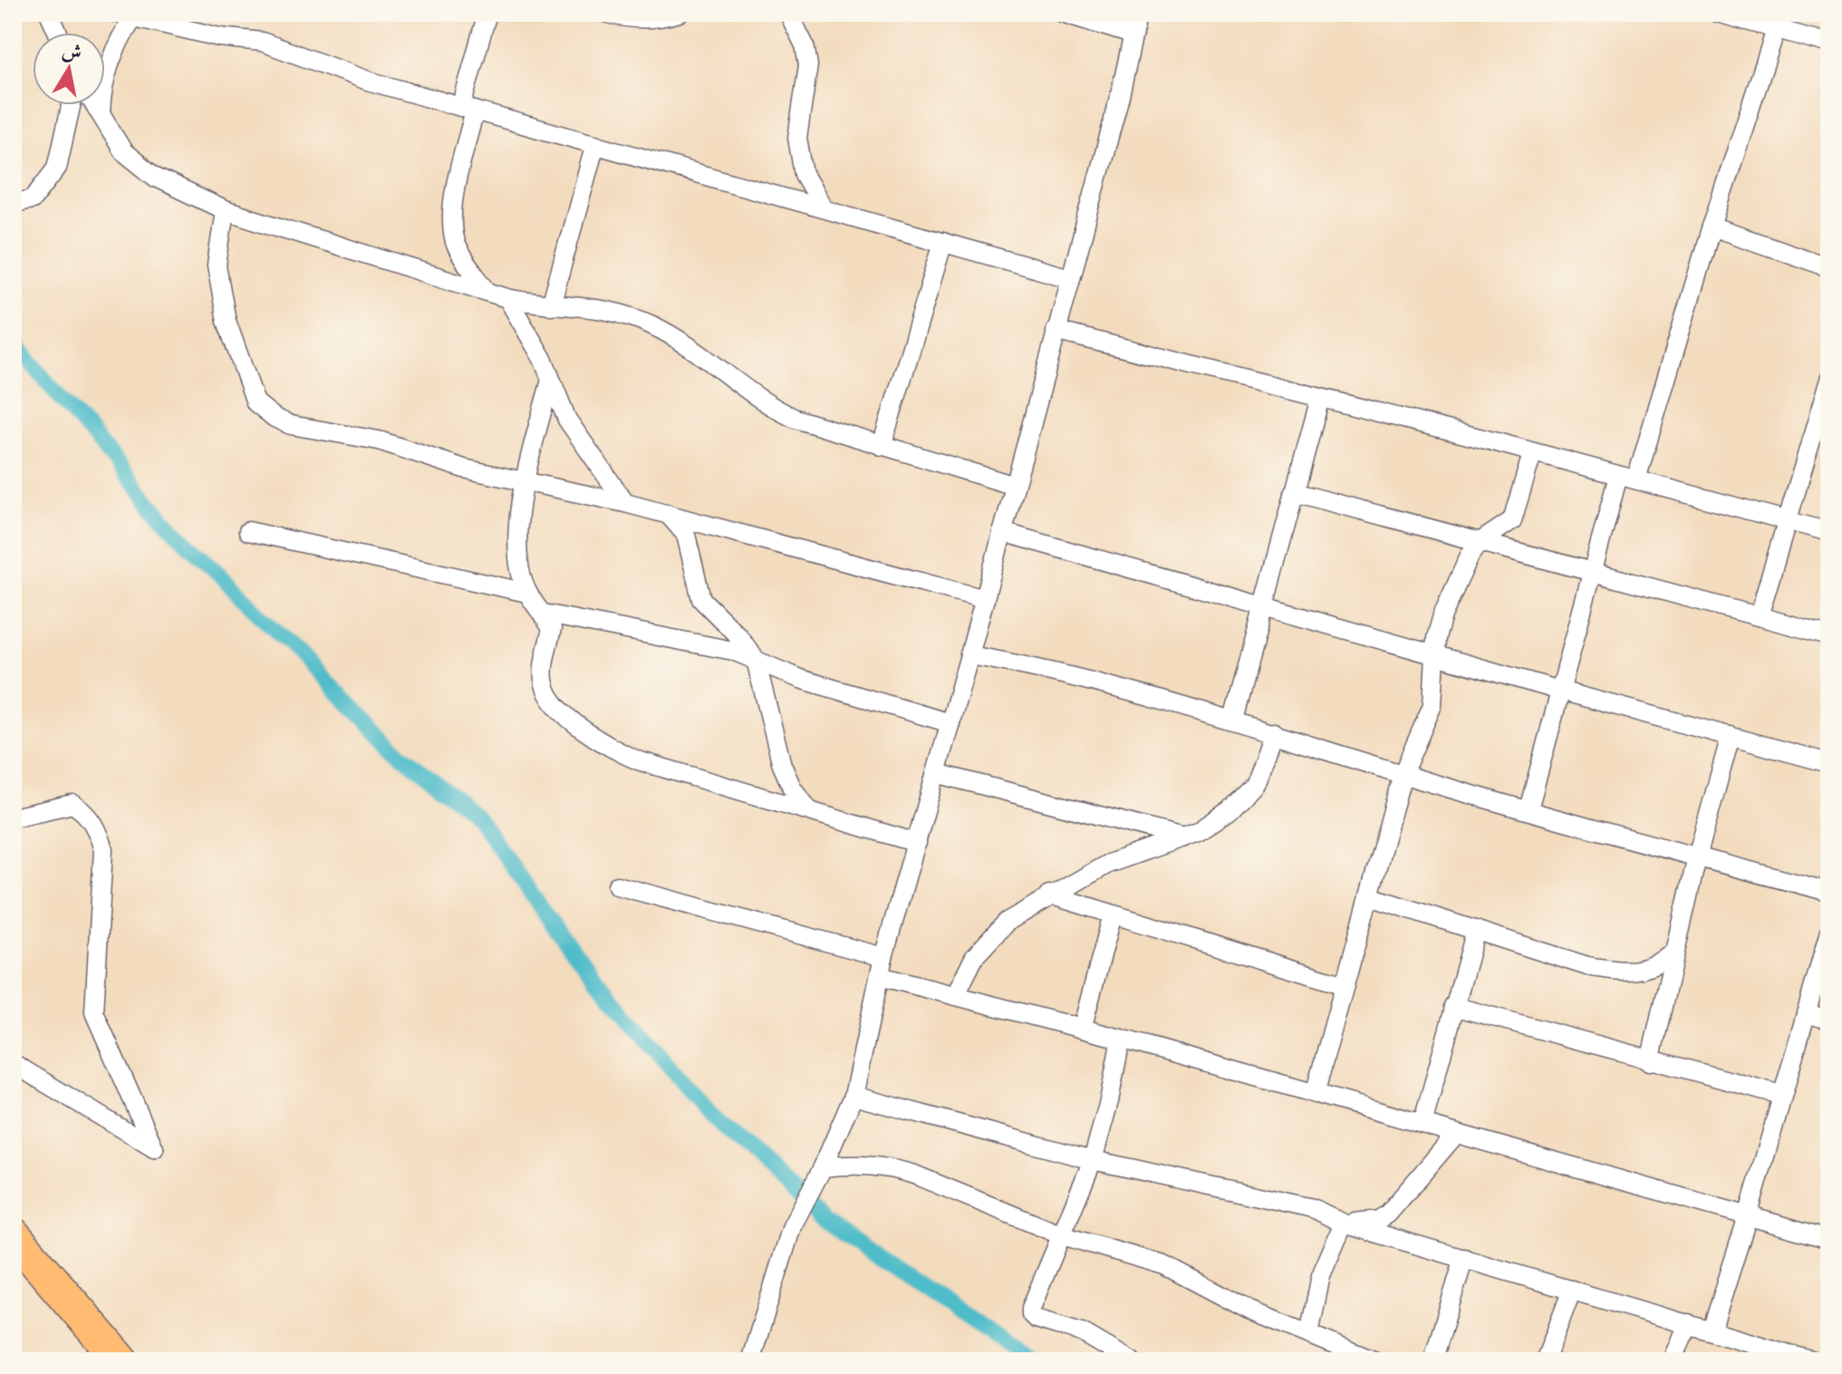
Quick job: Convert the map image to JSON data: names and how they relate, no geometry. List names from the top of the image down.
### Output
{
  "north": "top"
}
